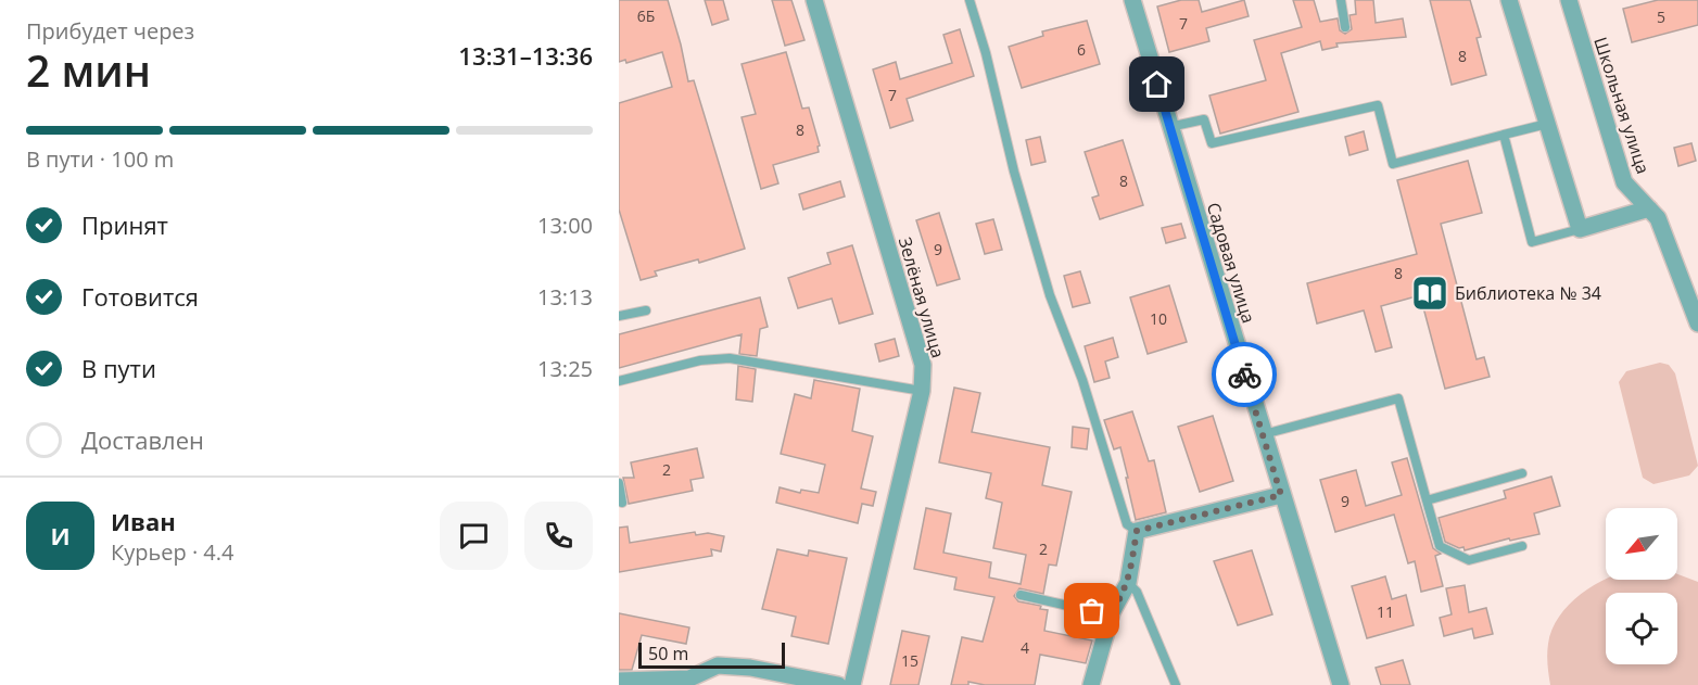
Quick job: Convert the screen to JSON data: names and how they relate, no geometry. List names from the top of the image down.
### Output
{
  "streets": {
    "street": ["Школьная улица", "Садовая улица", "Зелёная улица"]
  },
  "places": {
    "library": ["Библиотека № 34"]
  },
  "house_numbers": [
    "6Б",
    "5",
    "7",
    "6",
    "8",
    "7",
    "8",
    "8",
    "9",
    "8",
    "10",
    "2",
    "9",
    "2",
    "11",
    "4",
    "15"
  ],
  "scale_bar": "50 m",
  "north": "bottom left",
  "page": {
    "heading": ["2 мин", "Прибудет через", "13:31–13:36"],
    "panel": ["Иван", "Курьер · 4.4"],
    "bar": "В пути · 100 m",
    "list": [
      ["Принят", "13:00"],
      ["Готовится", "13:13"],
      ["В пути", "13:25"],
      "Доставлен"
    ],
    "round": "И",
    "scale": "50 m"
  }
}
